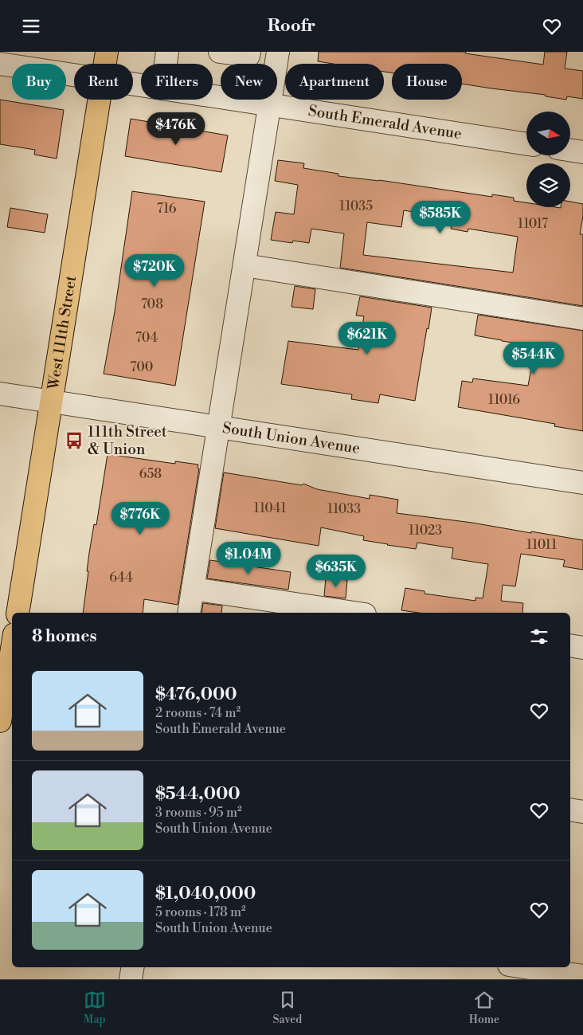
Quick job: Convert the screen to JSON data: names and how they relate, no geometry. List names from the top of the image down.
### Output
{
  "streets": {
    "main road": ["West 111th Street"],
    "street": ["South Emerald Avenue", "South Union Avenue"]
  },
  "crossings": [
    ["West 111th Street", "South Union Avenue"]
  ],
  "places": {
    "bus stop": ["111th Street & Union"]
  },
  "house_numbers": [
    "11035",
    "716",
    "11017",
    "708",
    "704",
    "700",
    "11016",
    "658",
    "11041",
    "11033",
    "11023",
    "11011",
    "644"
  ],
  "north": "right",
  "page": {
    "header": "Roofr",
    "chip": [
      "Buy",
      "Rent",
      "Filters",
      "New",
      "Apartment",
      "House"
    ],
    "price": [
      "$476K",
      "$585K",
      "$720K",
      "$621K",
      "$544K",
      "$776K",
      "$1.04M",
      "$635K"
    ],
    "heading": "8 homes",
    "list": [
      {
        "name": "$476,000",
        "note": "2 rooms · 74 m² · South Emerald Avenue"
      },
      {
        "name": "$544,000",
        "note": "3 rooms · 95 m² · South Union Avenue"
      },
      {
        "name": "$1,040,000",
        "note": "5 rooms · 178 m² · South Union Avenue"
      }
    ],
    "tabs": ["Map", "Saved", "Home"]
  }
}
